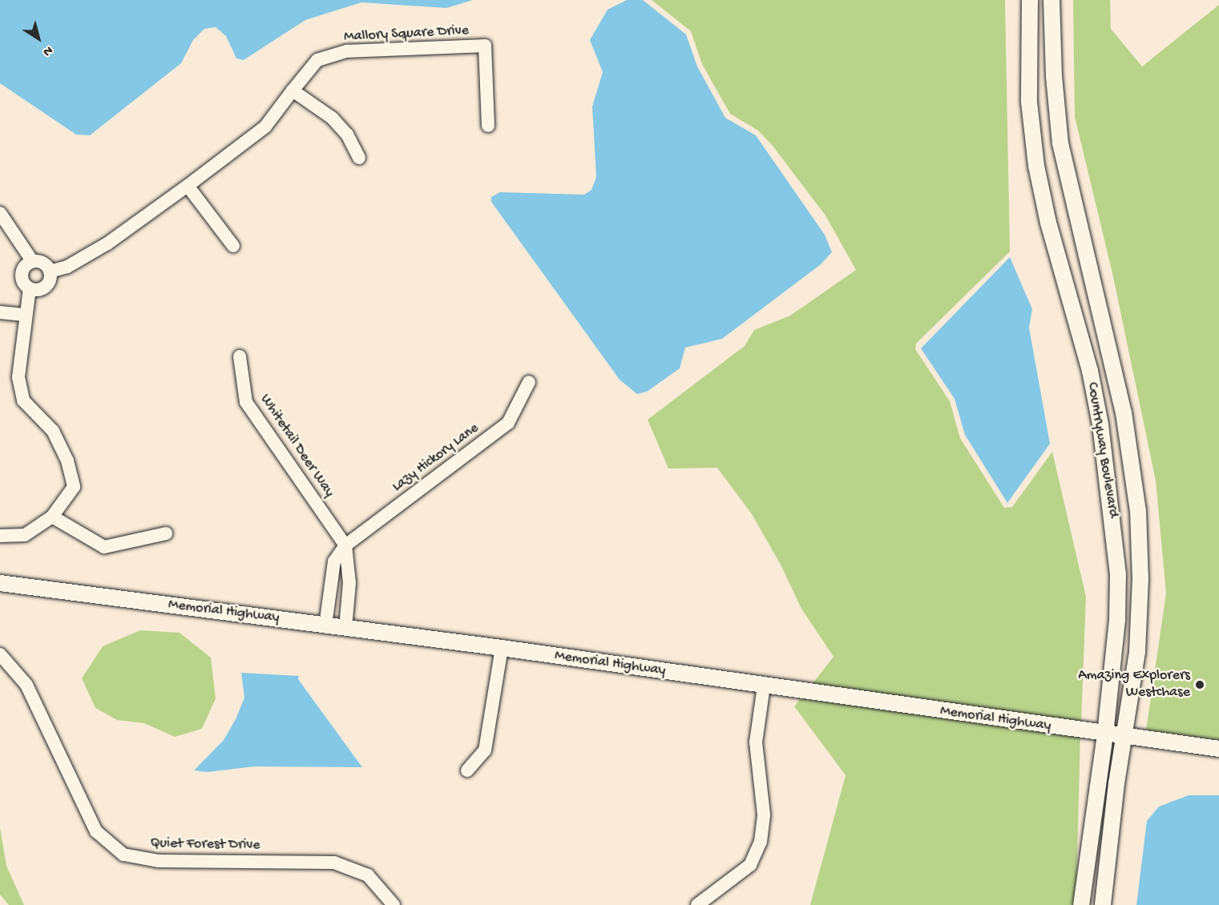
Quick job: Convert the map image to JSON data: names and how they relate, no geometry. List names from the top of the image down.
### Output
{
  "streets": {
    "street": [
      "Mallory Square Drive",
      "Whitetail Deer Way",
      "Countryway Boulevard",
      "Lazy Hickory Lane",
      "Memorial Highway",
      "Quiet Forest Drive"
    ]
  },
  "crossings": [
    ["Whitetail Deer Way", "Lazy Hickory Lane"],
    ["Whitetail Deer Way", "Memorial Highway"],
    ["Countryway Boulevard", "Memorial Highway"]
  ],
  "places": ["Amazing Explorers Westchase"],
  "north": "bottom right"
}
